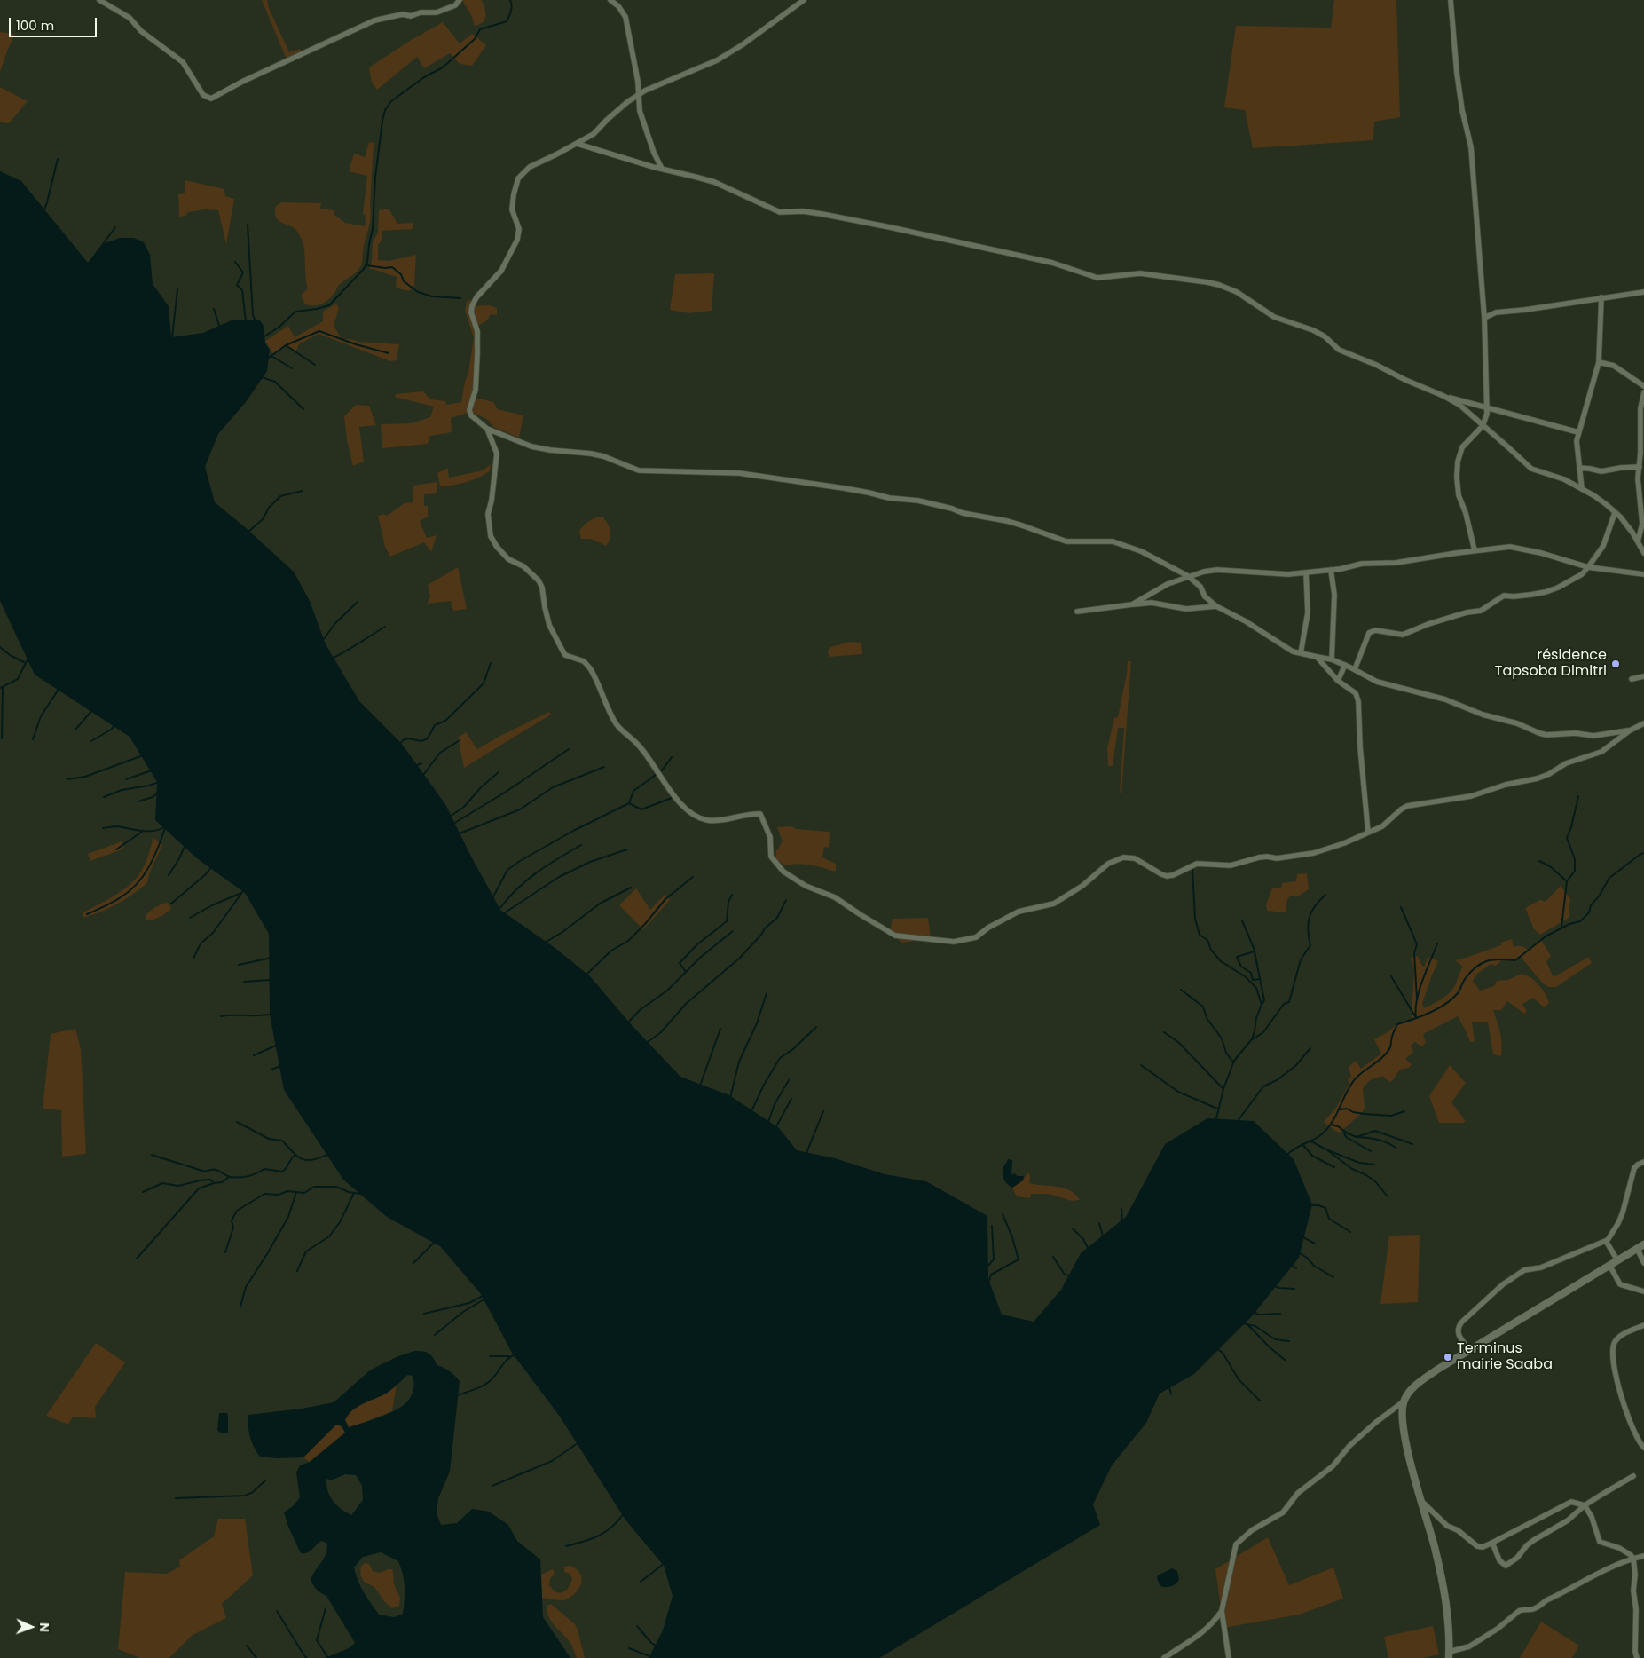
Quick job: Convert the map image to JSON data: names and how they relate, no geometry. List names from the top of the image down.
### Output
{
  "places": ["résidence Tapsoba Dimitri", "Terminus mairie Saaba"],
  "scale_bar": "100 m",
  "north": "right"
}
